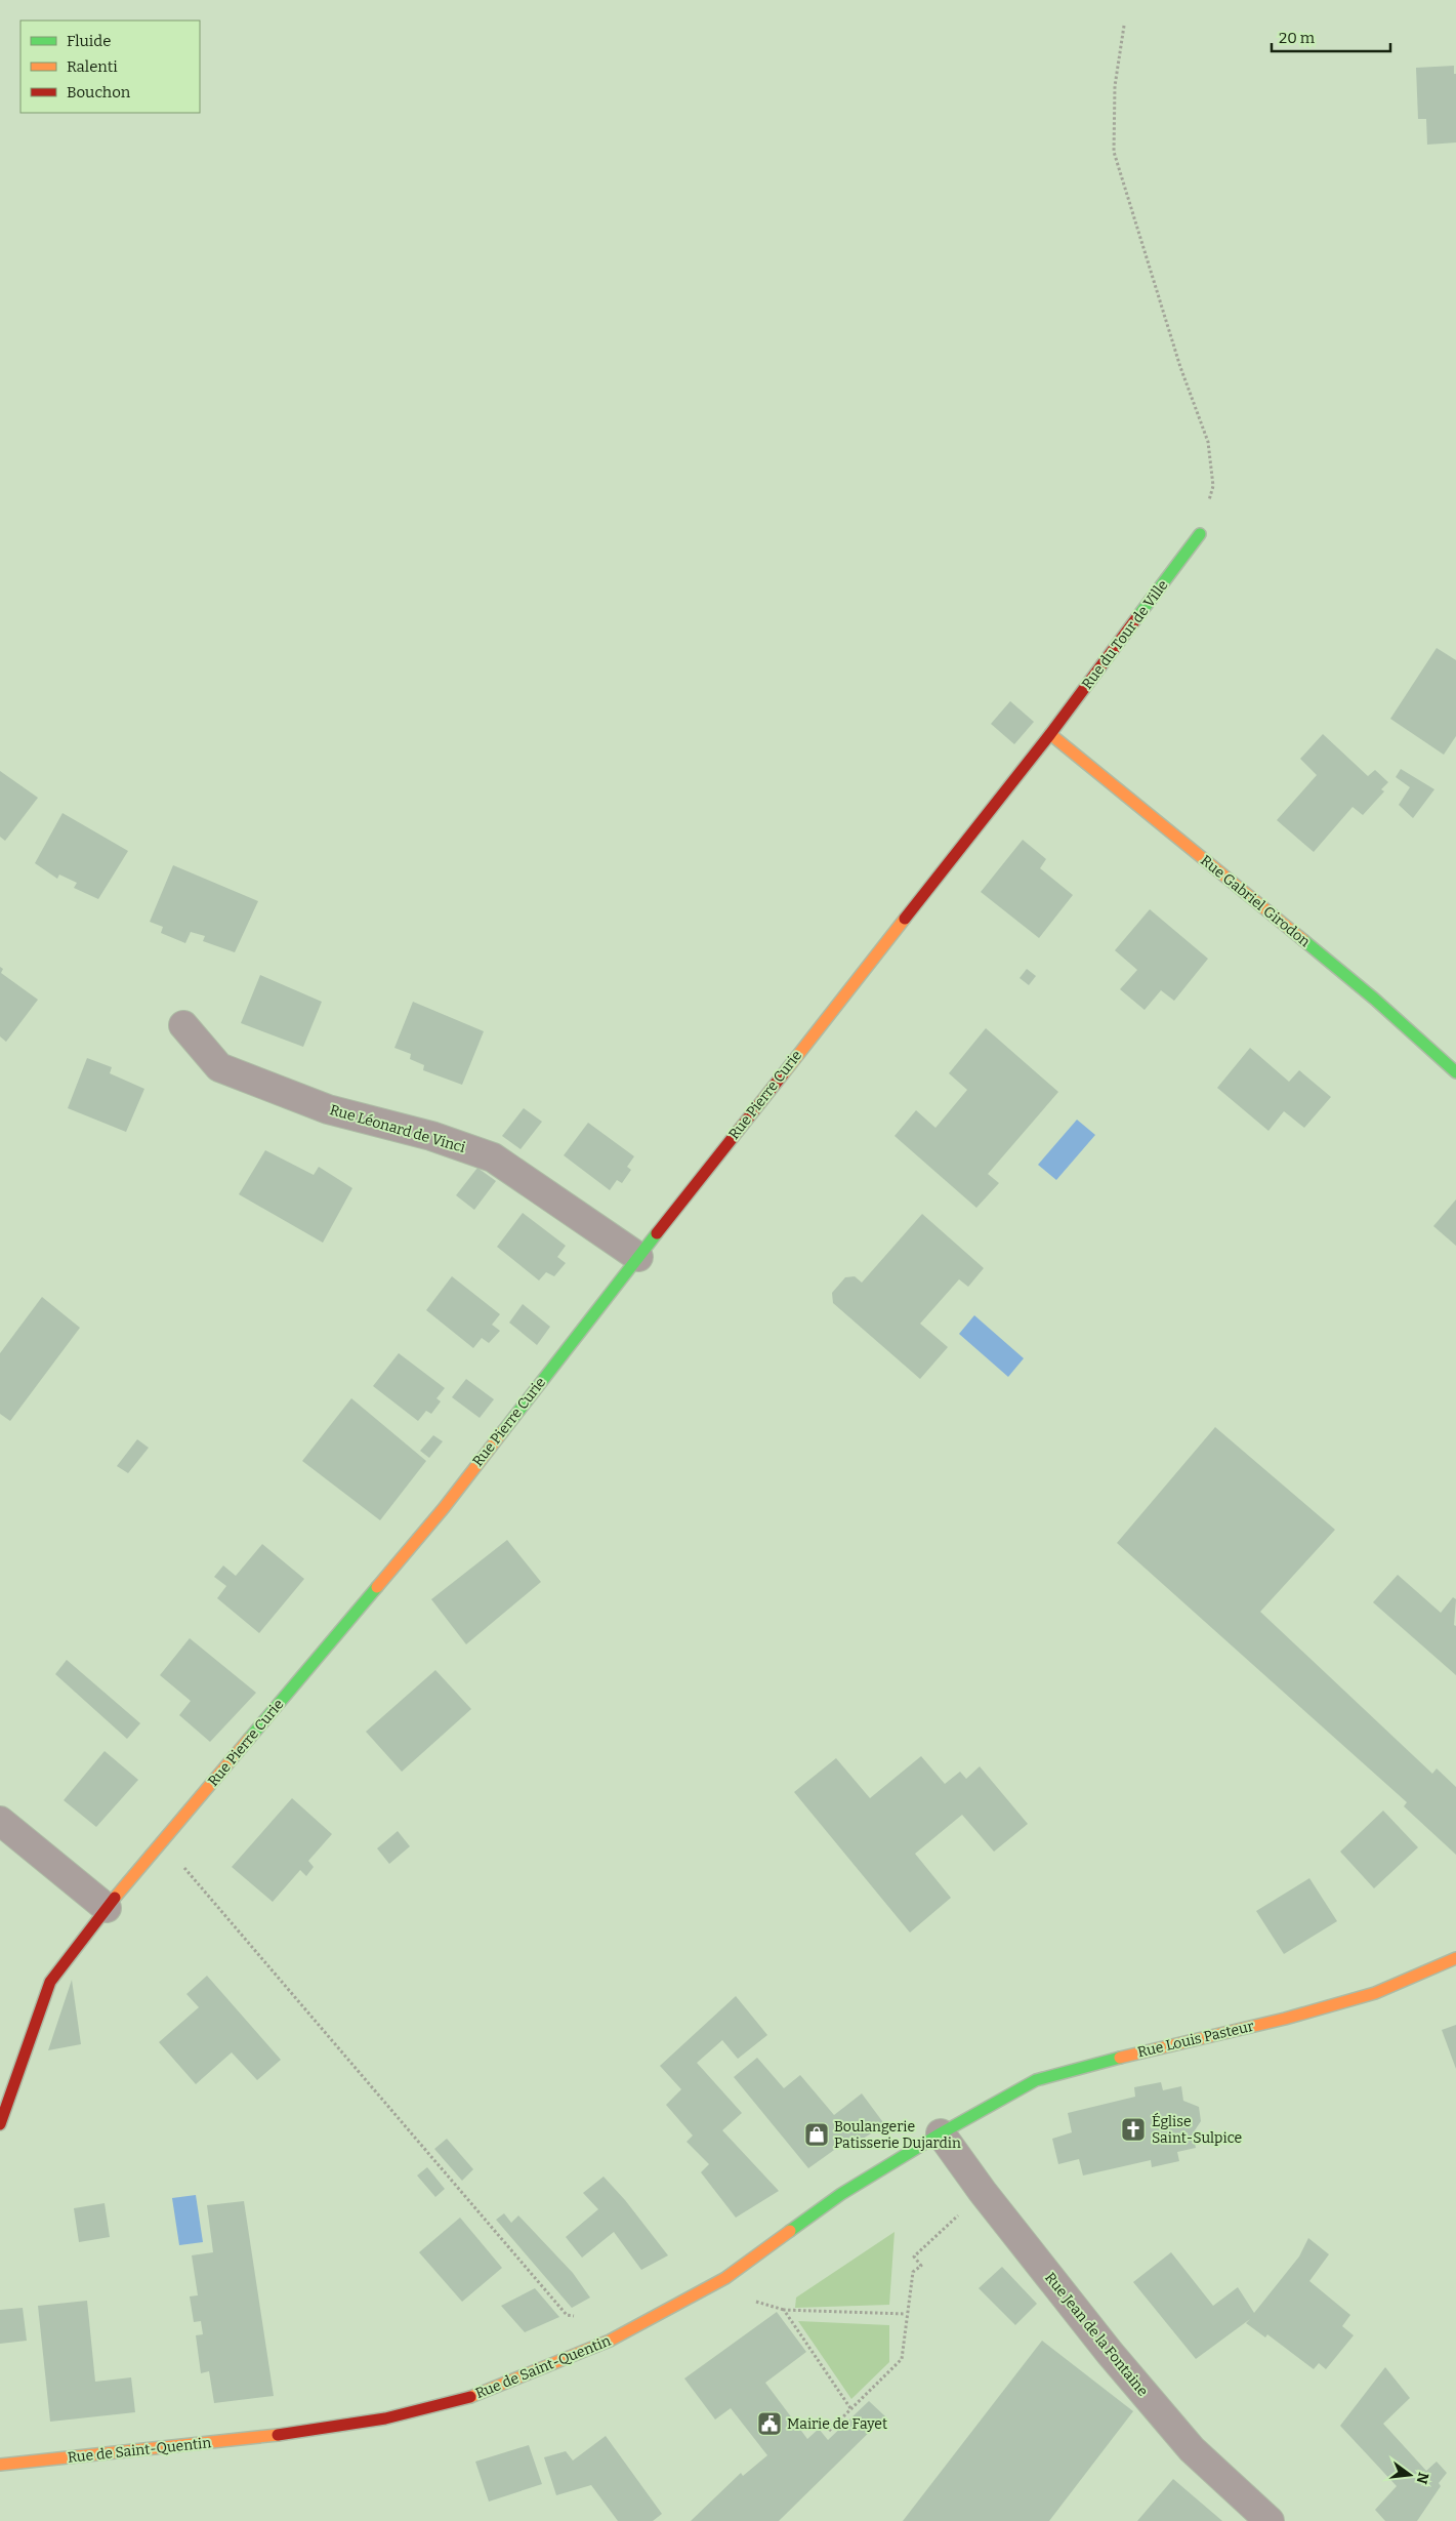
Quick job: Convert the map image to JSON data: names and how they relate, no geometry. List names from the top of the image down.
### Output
{
  "streets": {
    "street": [
      "Rue du Tour de Ville",
      "Rue Gabriel Girodon",
      "Rue Pierre Curie",
      "Rue Léonard de Vinci",
      "Rue Louis Pasteur",
      "Rue Jean de la Fontaine",
      "Rue de Saint-Quentin"
    ]
  },
  "crossings": [
    ["Rue du Tour de Ville", "Rue Gabriel Girodon"],
    ["Rue du Tour de Ville", "Rue Pierre Curie"],
    ["Rue Gabriel Girodon", "Rue Pierre Curie"],
    ["Rue Pierre Curie", "Rue Léonard de Vinci"],
    ["Rue Louis Pasteur", "Rue Jean de la Fontaine"],
    ["Rue Louis Pasteur", "Rue de Saint-Quentin"],
    ["Rue Jean de la Fontaine", "Rue de Saint-Quentin"]
  ],
  "places": {
    "church": ["Église Saint-Sulpice"],
    "shop": ["Boulangerie Patisserie Dujardin"],
    "public building": ["Mairie de Fayet"]
  },
  "legend": ["Fluide", "Ralenti", "Bouchon"],
  "scale_bar": "20 m",
  "north": "right"
}
